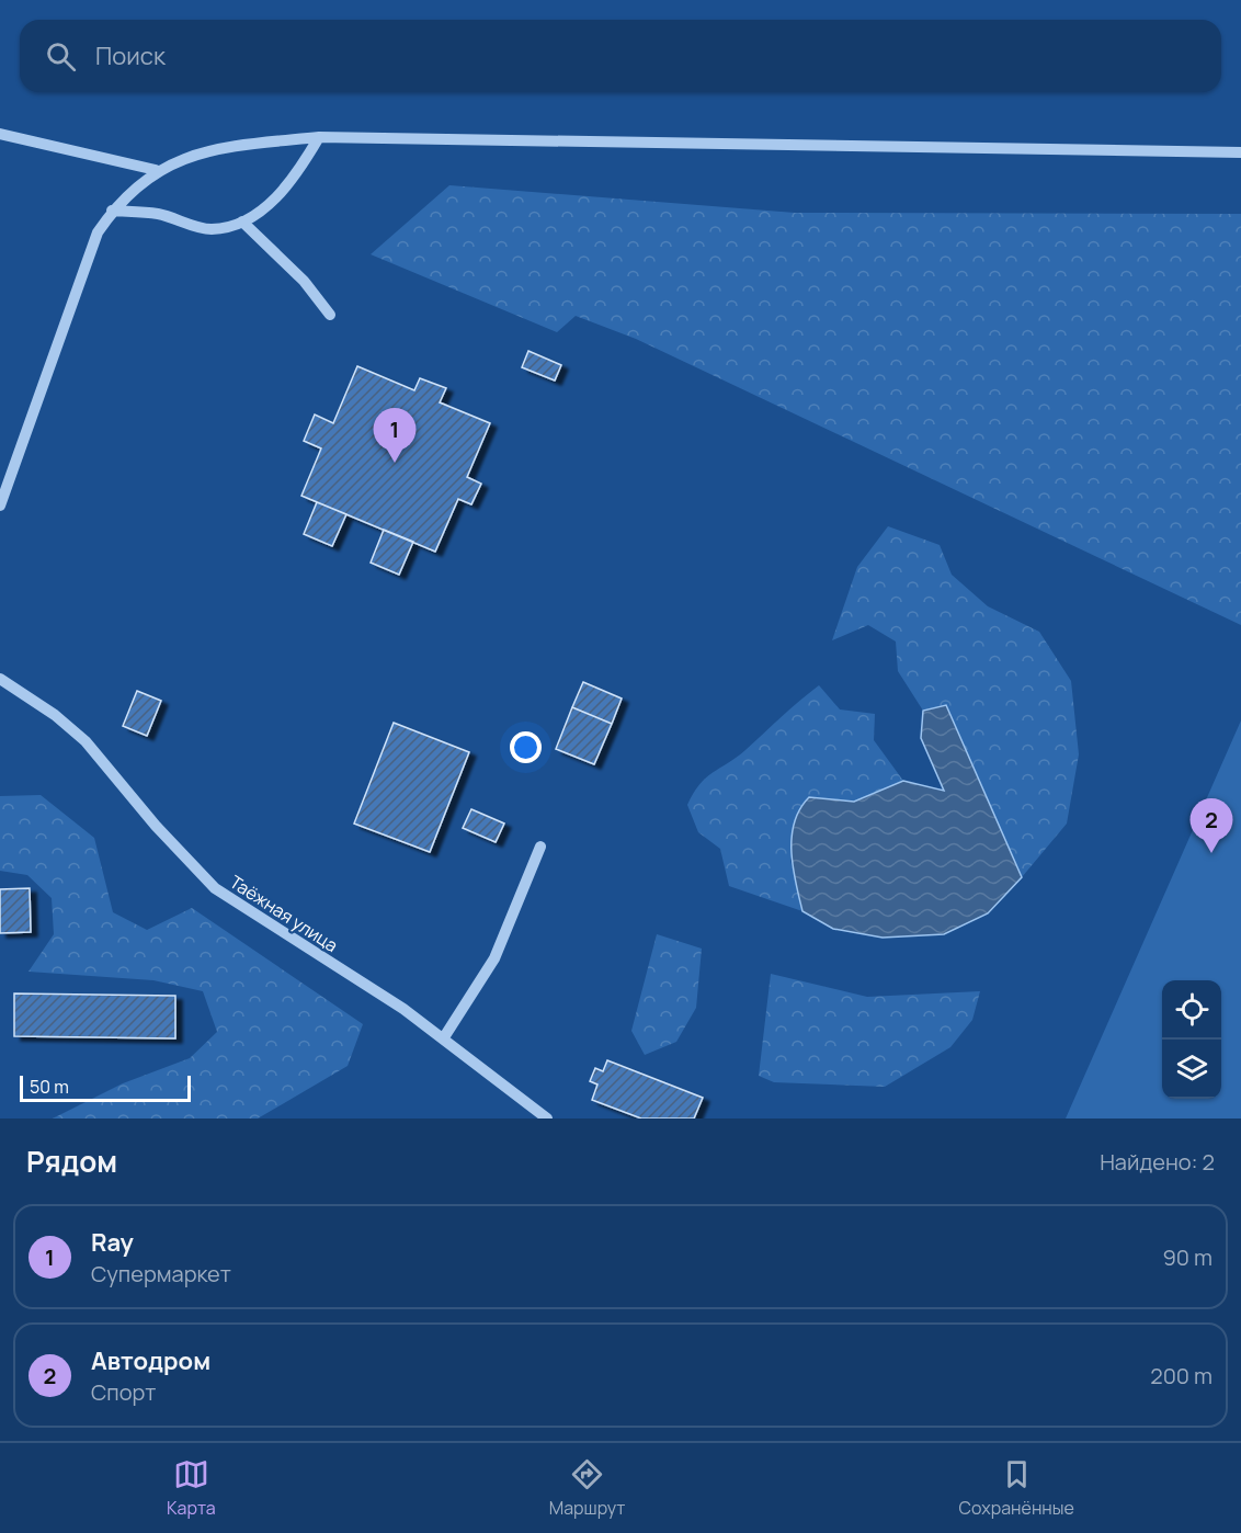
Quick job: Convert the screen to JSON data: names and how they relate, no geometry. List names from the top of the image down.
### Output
{
  "streets": {
    "street": ["Таёжная улица"]
  },
  "scale_bar": "50 m",
  "page": {
    "search": "Поиск",
    "pins": ["1", "2"],
    "scale": "50 m",
    "heading": ["Рядом", "Найдено: 2"],
    "list": [
      {
        "mark": "1",
        "name": "Ray",
        "note": "Супермаркет",
        "value": "90 m"
      },
      {
        "mark": "2",
        "name": "Автодром",
        "note": "Спорт",
        "value": "200 m"
      }
    ],
    "nav": ["Карта", "Маршрут", "Сохранённые"]
  }
}
